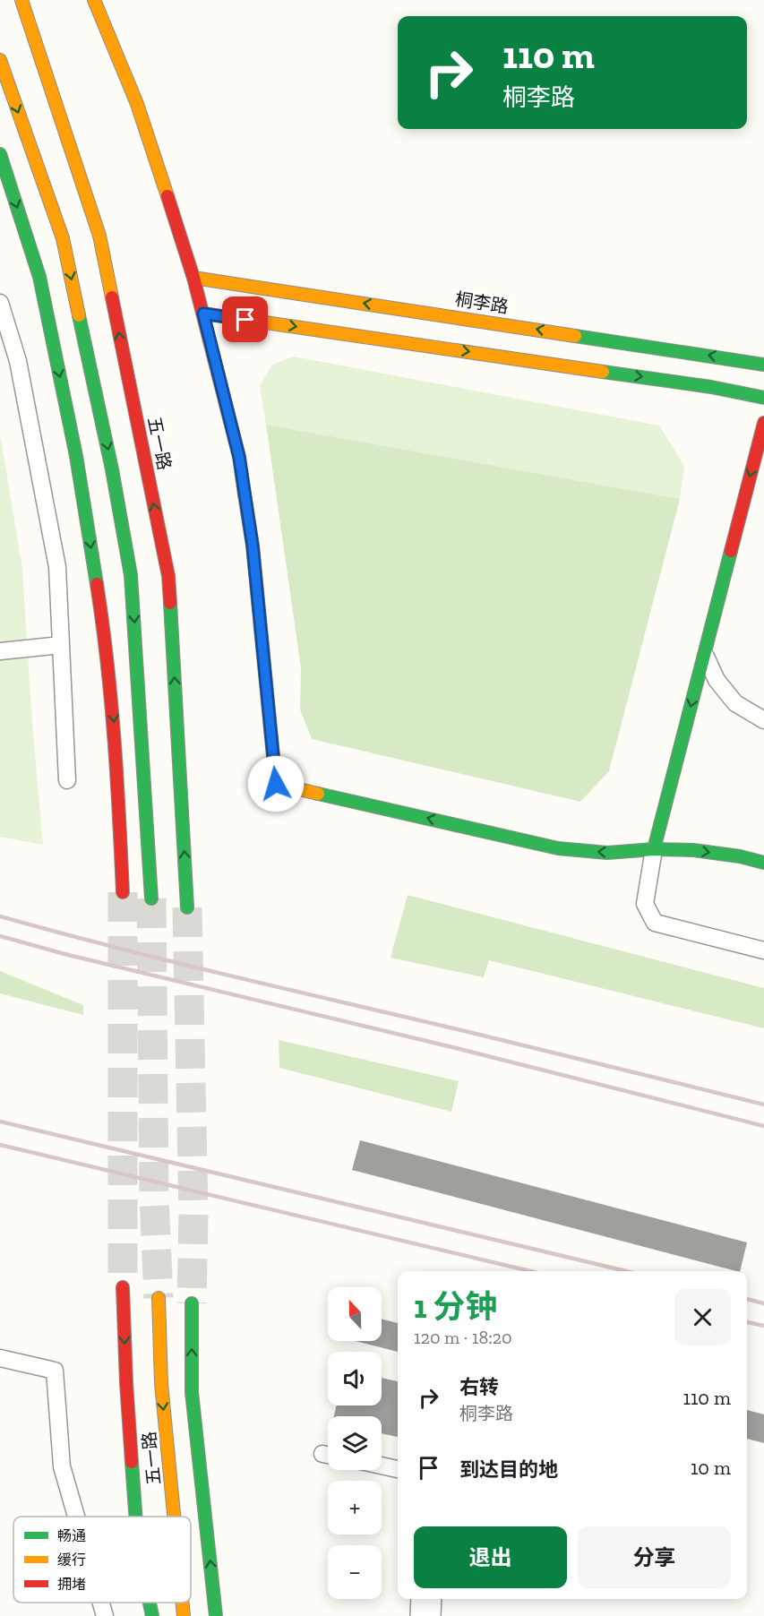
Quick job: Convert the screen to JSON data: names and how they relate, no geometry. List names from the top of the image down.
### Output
{
  "streets": {
    "main road": ["桐李路", "五一路"]
  },
  "legend": ["畅通", "缓行", "拥堵"],
  "north": "top",
  "page": {
    "turn": ["110 m", "桐李路"],
    "heading": ["1 分钟", "120 m · 18:20"],
    "map_buttons": ["+", "−"],
    "list": [
      {
        "name": "右转",
        "note": "桐李路",
        "value": "110 m"
      },
      {
        "name": "到达目的地",
        "value": "10 m"
      }
    ],
    "buttons": ["退出", "分享"]
  }
}
